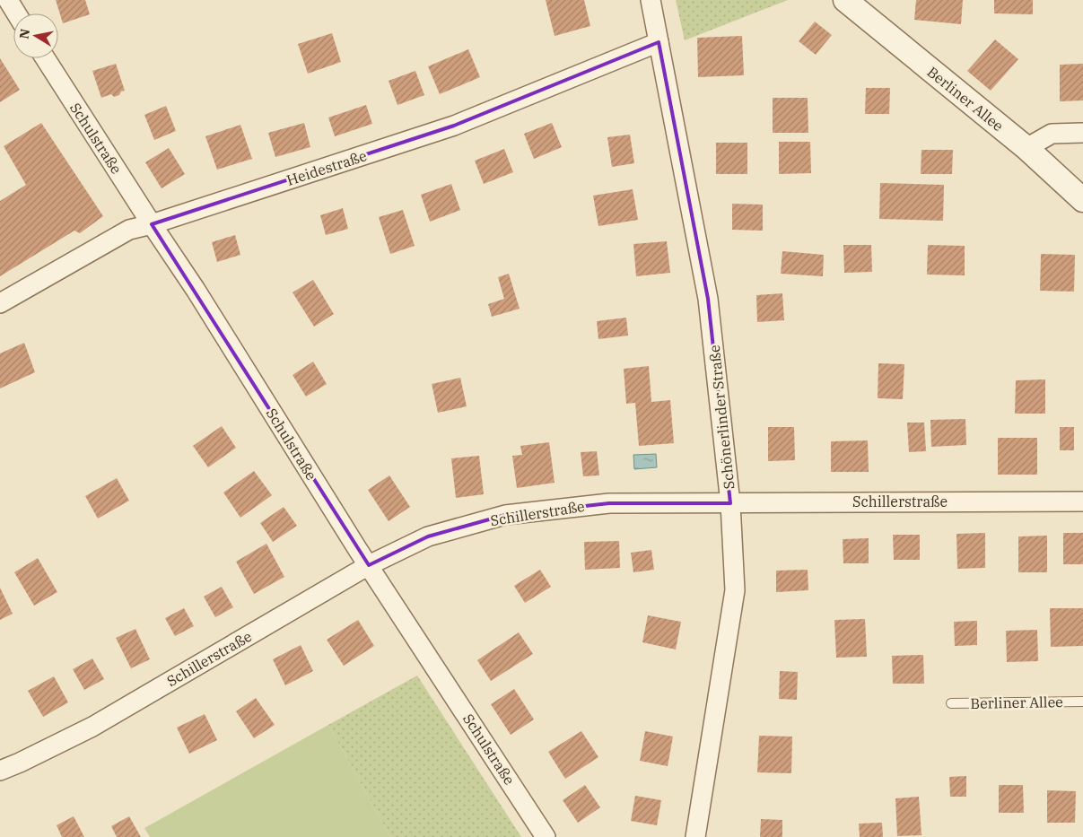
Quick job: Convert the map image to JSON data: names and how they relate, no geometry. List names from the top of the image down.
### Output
{
  "streets": {
    "street": [
      "Berliner Allee",
      "Schulstraße",
      "Heidestraße",
      "Schönerlinder Straße",
      "Schillerstraße"
    ]
  },
  "crossings": [
    ["Schulstraße", "Heidestraße"],
    ["Schulstraße", "Schillerstraße"],
    ["Heidestraße", "Schönerlinder Straße"],
    ["Schönerlinder Straße", "Schillerstraße"]
  ],
  "north": "left"
}
